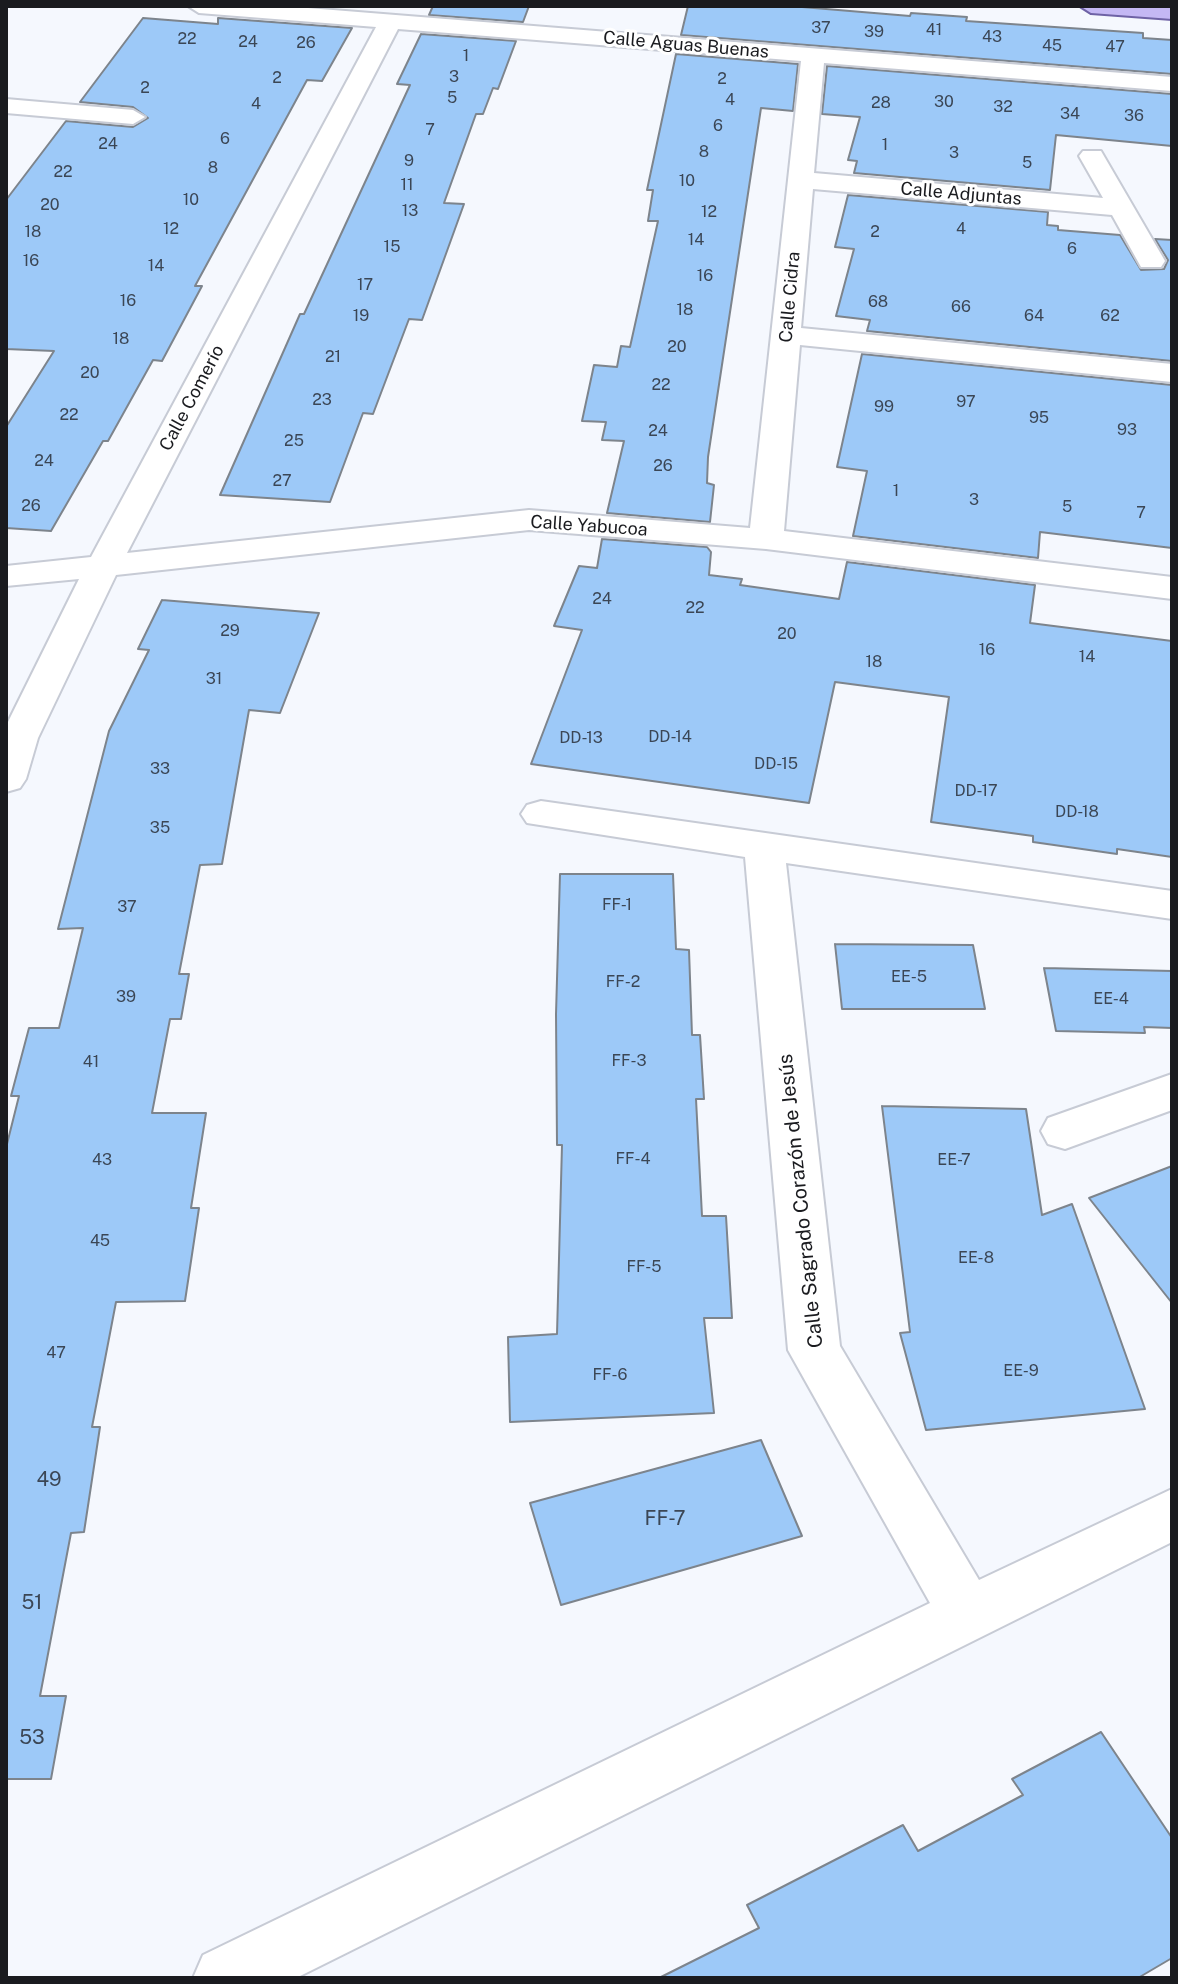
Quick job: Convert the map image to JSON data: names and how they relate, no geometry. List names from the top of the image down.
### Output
{
  "streets": {
    "street": [
      "Calle Aguas Buenas",
      "Calle Adjuntas",
      "Calle Cidra",
      "Calle Comerío",
      "Calle Yabucoa",
      "Calle Sagrado Corazón de Jesús"
    ]
  },
  "crossings": [
    ["Calle Aguas Buenas", "Calle Cidra"],
    ["Calle Aguas Buenas", "Calle Comerío"],
    ["Calle Adjuntas", "Calle Cidra"],
    ["Calle Cidra", "Calle Yabucoa"],
    ["Calle Comerío", "Calle Yabucoa"]
  ],
  "house_numbers": [
    "37",
    "41",
    "39",
    "43",
    "22",
    "24",
    "26",
    "45",
    "47",
    "1",
    "3",
    "2",
    "2",
    "2",
    "5",
    "4",
    "30",
    "28",
    "4",
    "32",
    "34",
    "36",
    "6",
    "7",
    "6",
    "24",
    "1",
    "8",
    "3",
    "9",
    "5",
    "8",
    "22",
    "10",
    "11",
    "10",
    "20",
    "13",
    "12",
    "12",
    "4",
    "18",
    "2",
    "14",
    "15",
    "6",
    "16",
    "14",
    "16",
    "17",
    "16",
    "68",
    "66",
    "18",
    "19",
    "64",
    "62",
    "18",
    "20",
    "21",
    "20",
    "22",
    "23",
    "97",
    "99",
    "22",
    "95",
    "93",
    "24",
    "25",
    "24",
    "26",
    "27",
    "1",
    "3",
    "26",
    "5",
    "7",
    "24",
    "22",
    "29",
    "20",
    "16",
    "14",
    "18",
    "31",
    "DD-14",
    "DD-13",
    "DD-15",
    "33",
    "DD-17",
    "DD-18",
    "35",
    "FF-1",
    "37",
    "EE-5",
    "FF-2",
    "39",
    "EE-4",
    "FF-3",
    "41",
    "FF-4",
    "43",
    "EE-7",
    "45",
    "EE-8",
    "FF-5",
    "47",
    "EE-9",
    "FF-6",
    "49",
    "FF-7",
    "51",
    "53"
  ]
}
